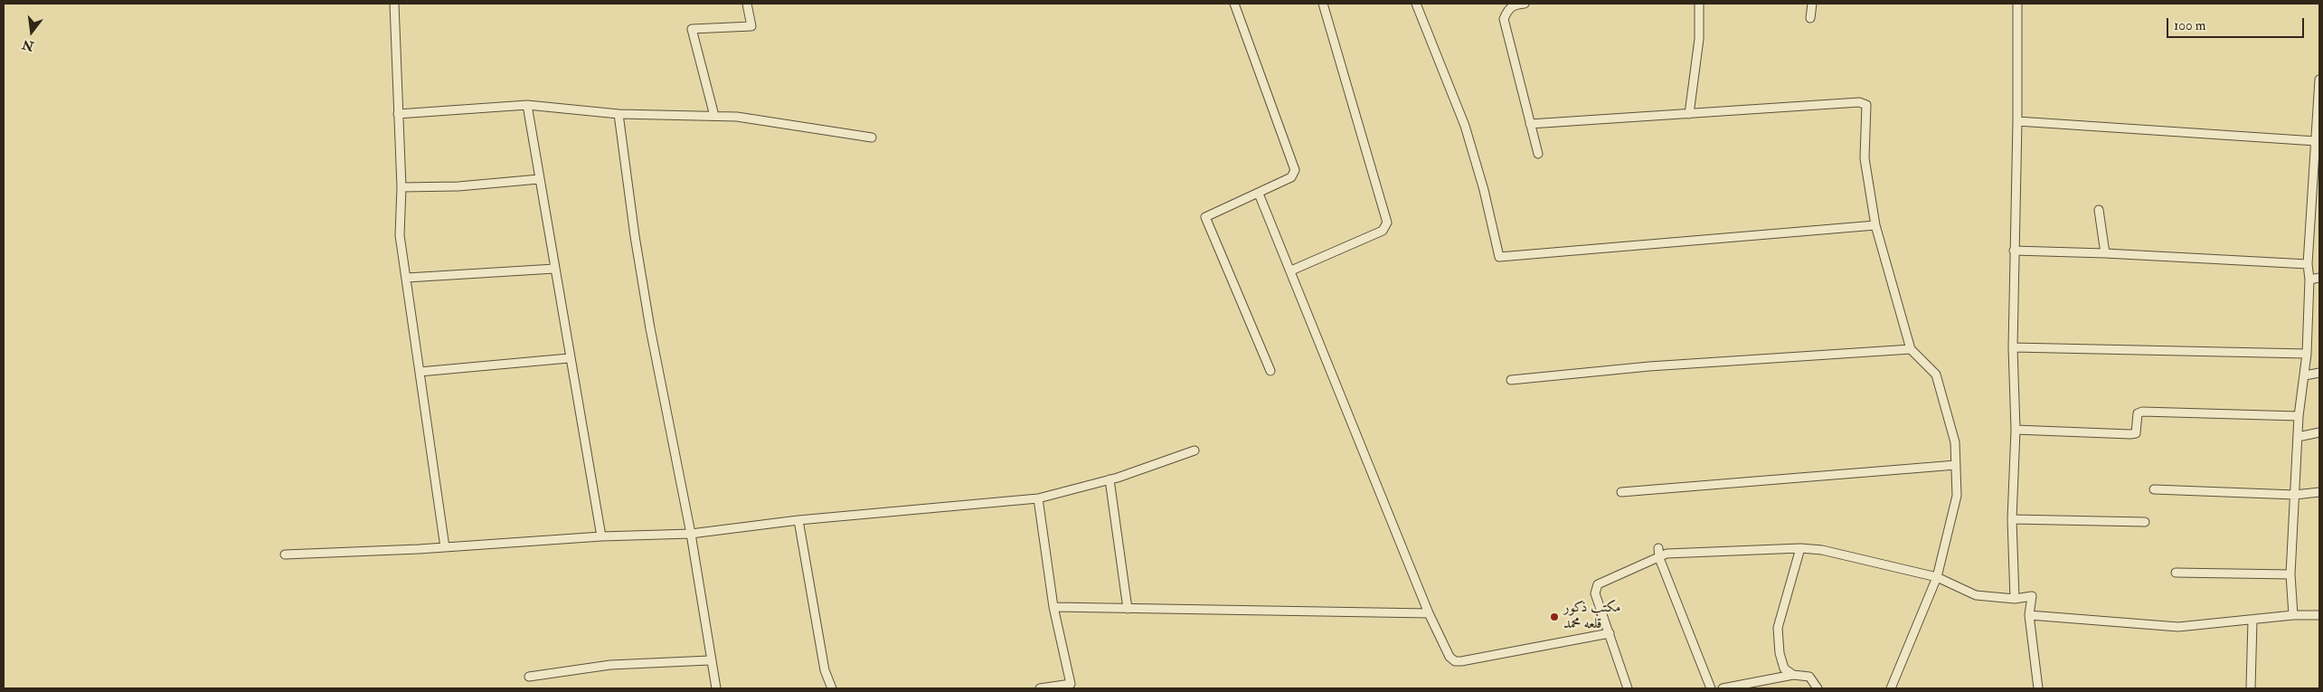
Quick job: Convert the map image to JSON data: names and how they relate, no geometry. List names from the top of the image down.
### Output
{
  "places": ["مکتب ذکور قلعه محمد"],
  "scale_bar": "100 m",
  "north": "bottom"
}
